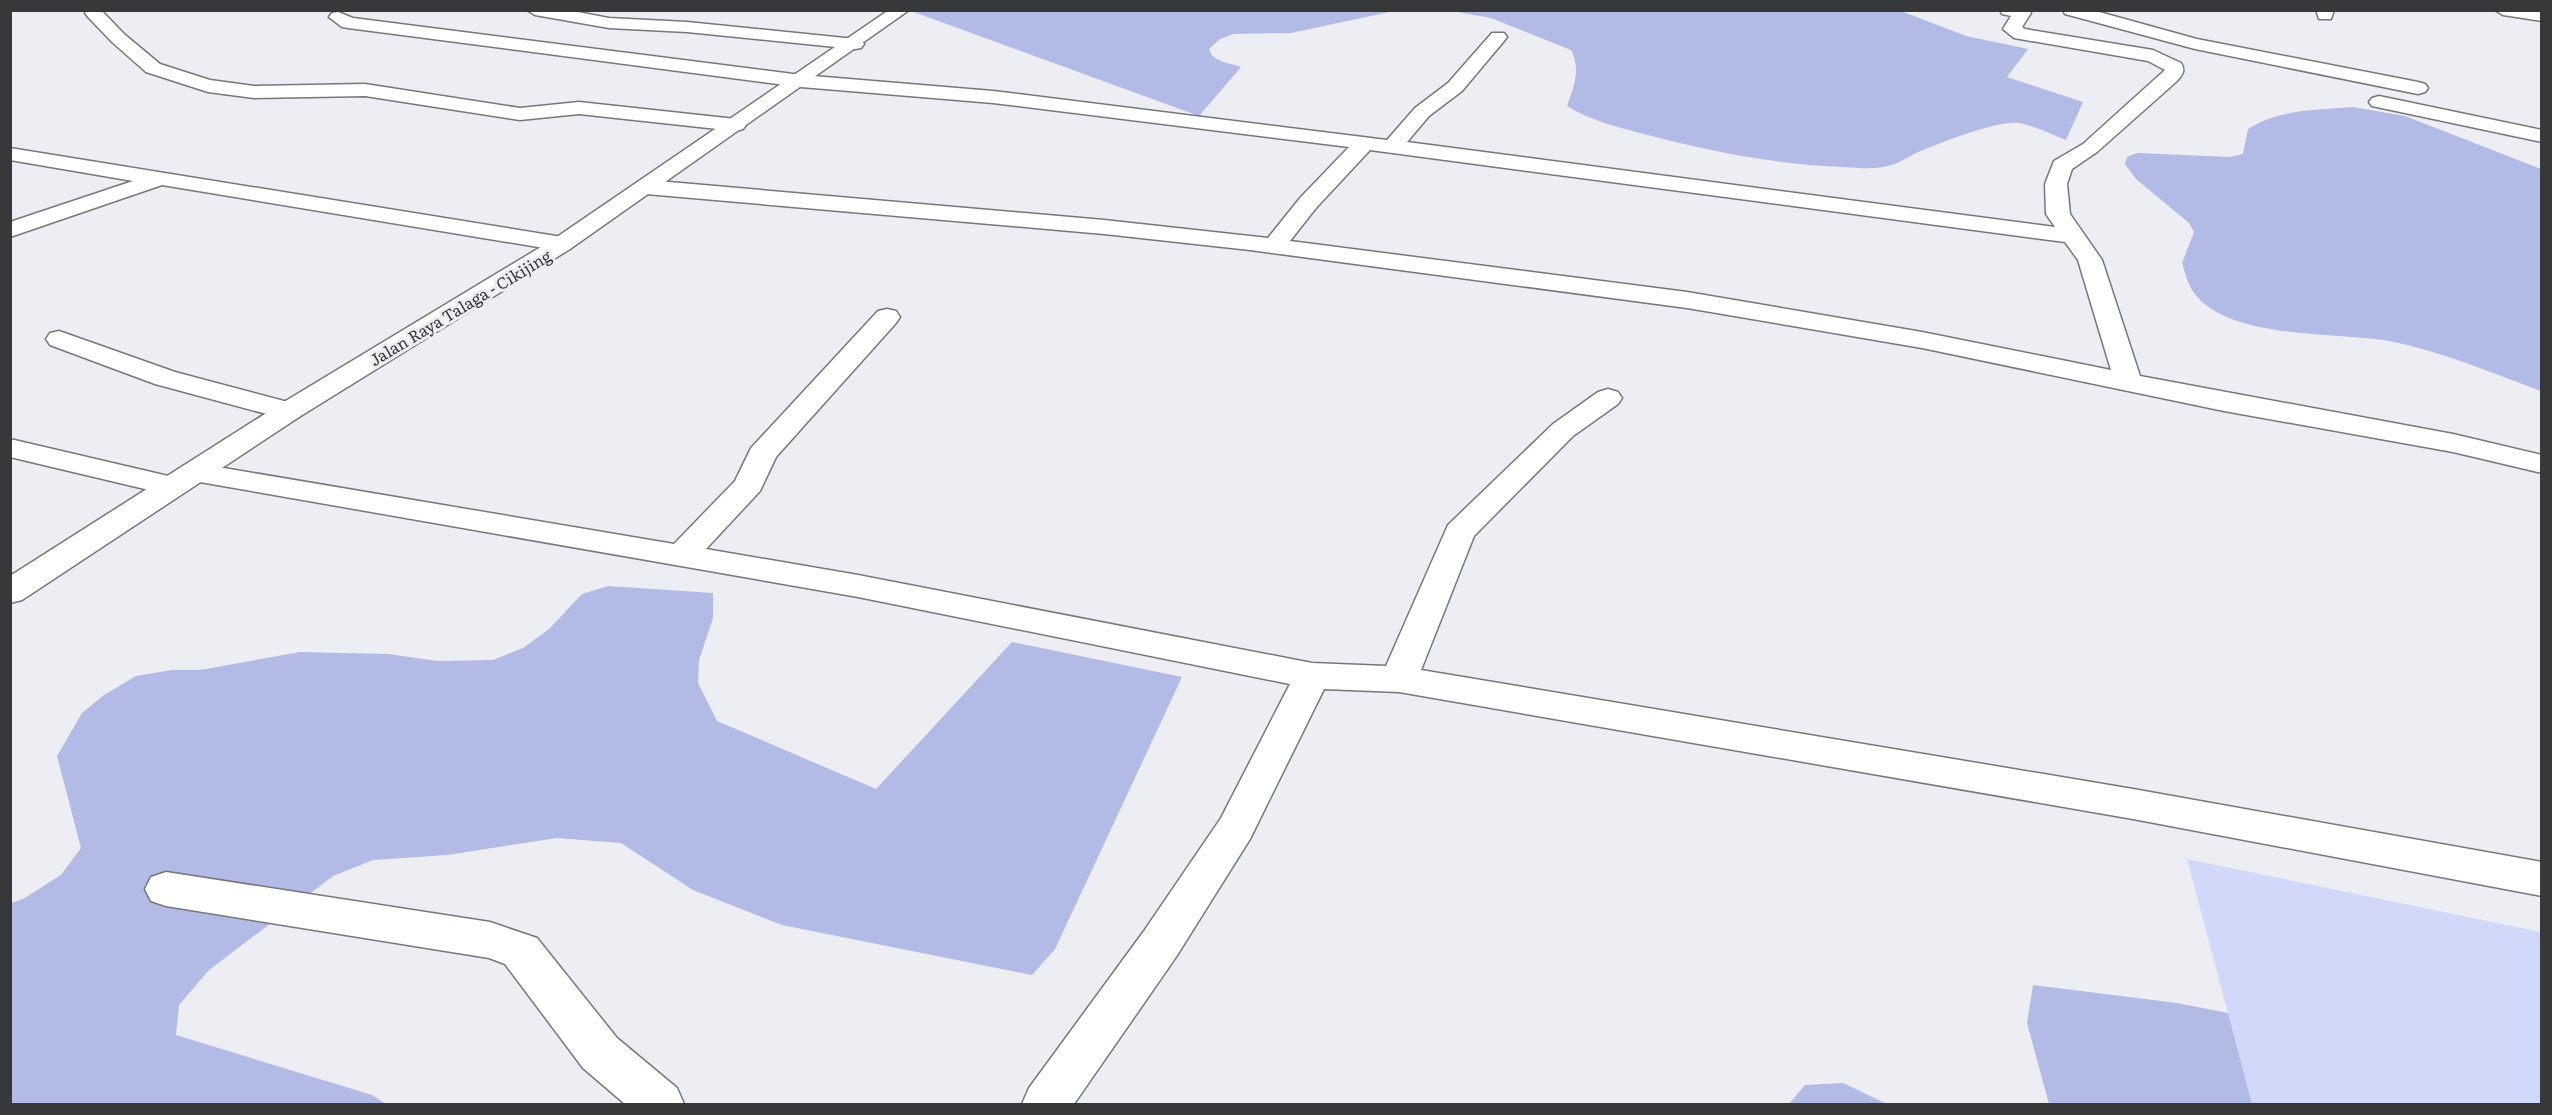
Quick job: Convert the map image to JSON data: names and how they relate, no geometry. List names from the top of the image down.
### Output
{
  "streets": {
    "street": ["Jalan Raya Talaga - Cikijing"]
  }
}
